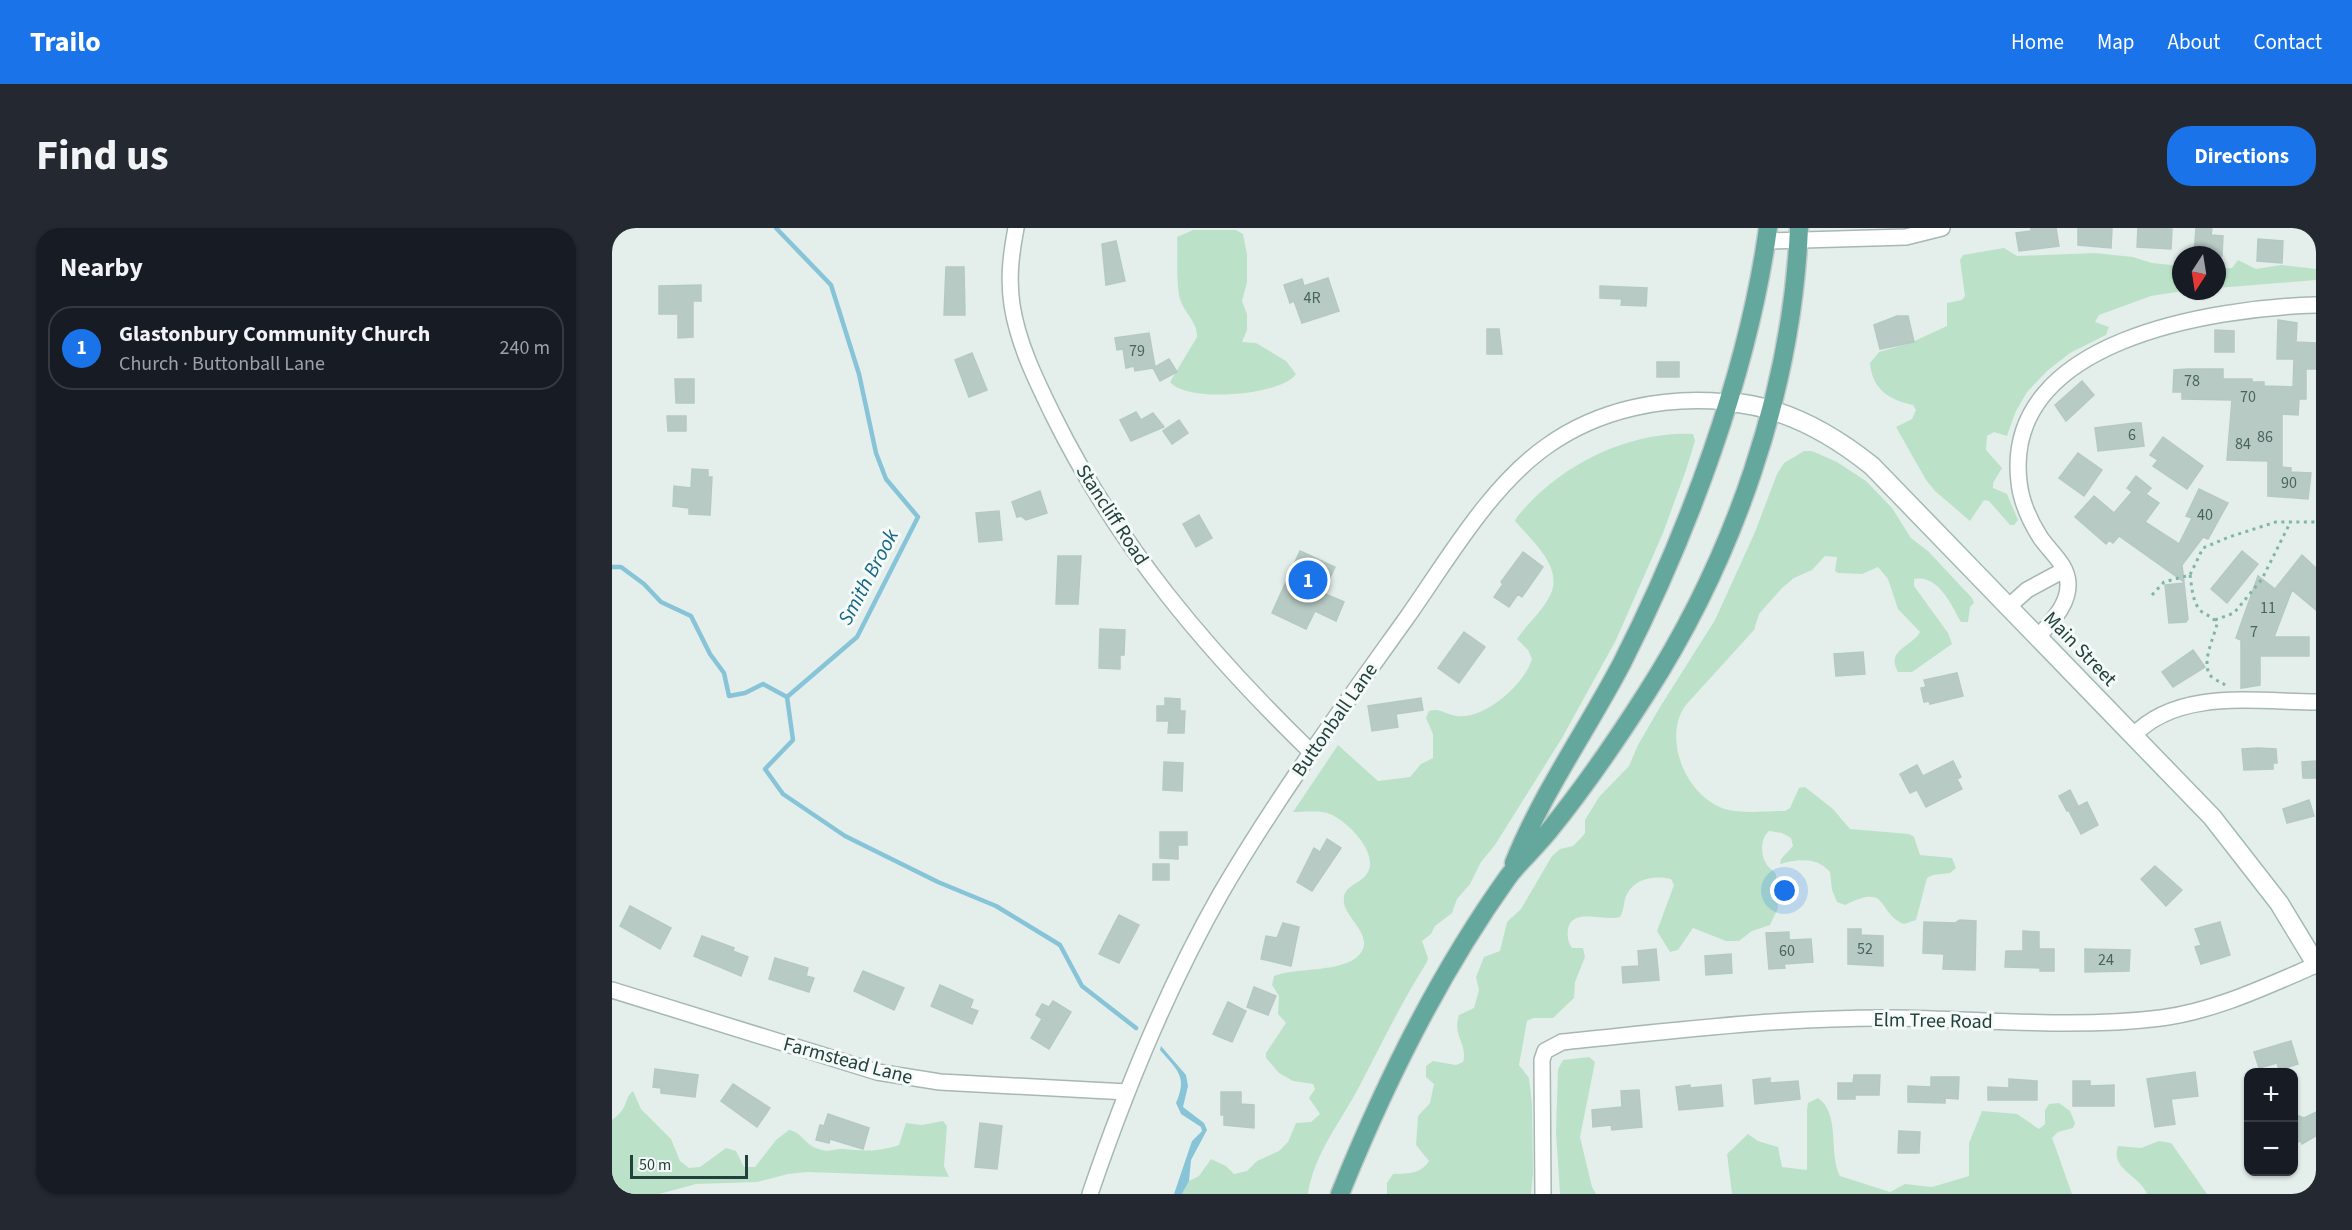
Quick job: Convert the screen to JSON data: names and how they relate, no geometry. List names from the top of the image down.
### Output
{
  "streets": {
    "main road": ["Main Street"],
    "street": [
      "Stancliff Road",
      "Buttonball Lane",
      "Elm Tree Road",
      "Farmstead Lane"
    ]
  },
  "crossings": [
    ["Stancliff Road", "Buttonball Lane"],
    ["Main Street", "Buttonball Lane"],
    ["Main Street", "Elm Tree Road"],
    ["Buttonball Lane", "Farmstead Lane"]
  ],
  "water": ["Smith Brook"],
  "house_numbers": [
    "4R",
    "79",
    "78",
    "70",
    "6",
    "86",
    "84",
    "90",
    "40",
    "11",
    "7",
    "52",
    "60",
    "24"
  ],
  "scale_bar": "50 m",
  "north": "bottom",
  "page": {
    "header": "Trailo",
    "nav": [
      "Home",
      "Map",
      "About",
      "Contact"
    ],
    "title": "Find us",
    "buttons": "Directions",
    "heading": "Nearby",
    "list": [
      {
        "mark": "1",
        "name": "Glastonbury Community Church",
        "note": "Church · Buttonball Lane",
        "value": "240 m"
      }
    ],
    "pins": "1",
    "map_buttons": ["+", "−"],
    "scale": "50 m"
  }
}
